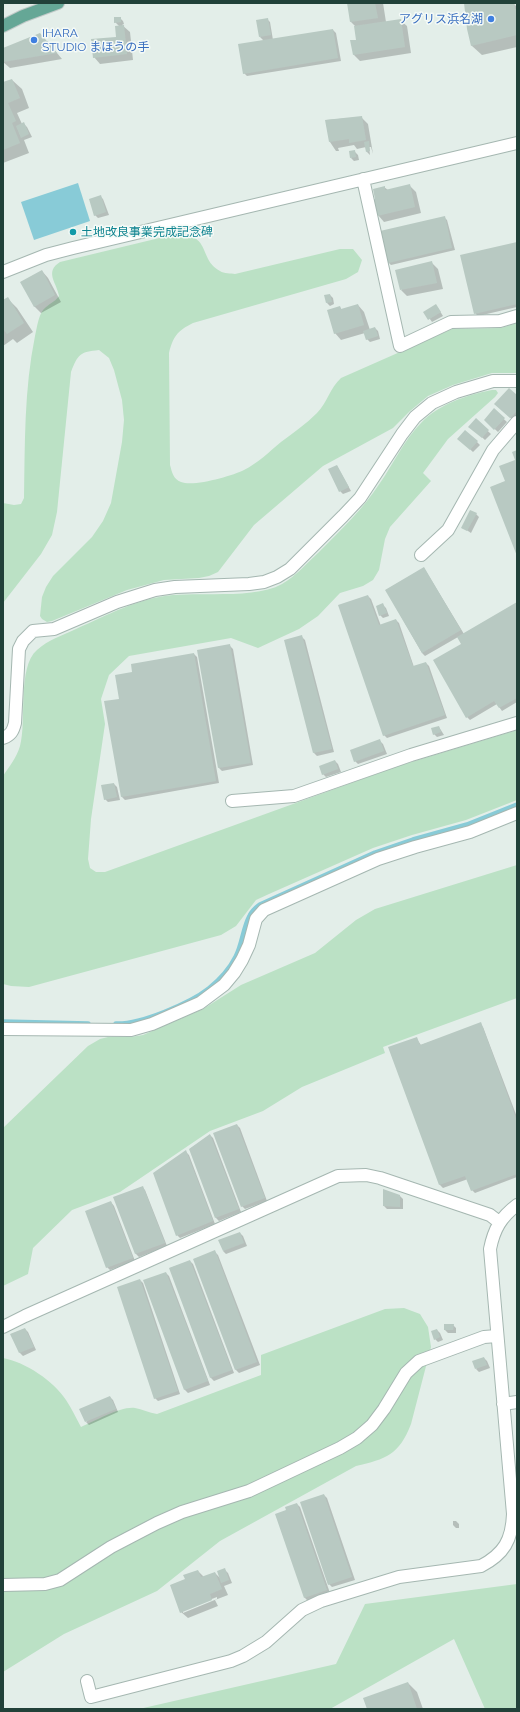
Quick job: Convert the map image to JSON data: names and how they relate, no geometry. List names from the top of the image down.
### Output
{
  "places": ["アグリス浜名湖", "IHARA STUDIO まほうの手", "土地改良事業完成記念碑"]
}
